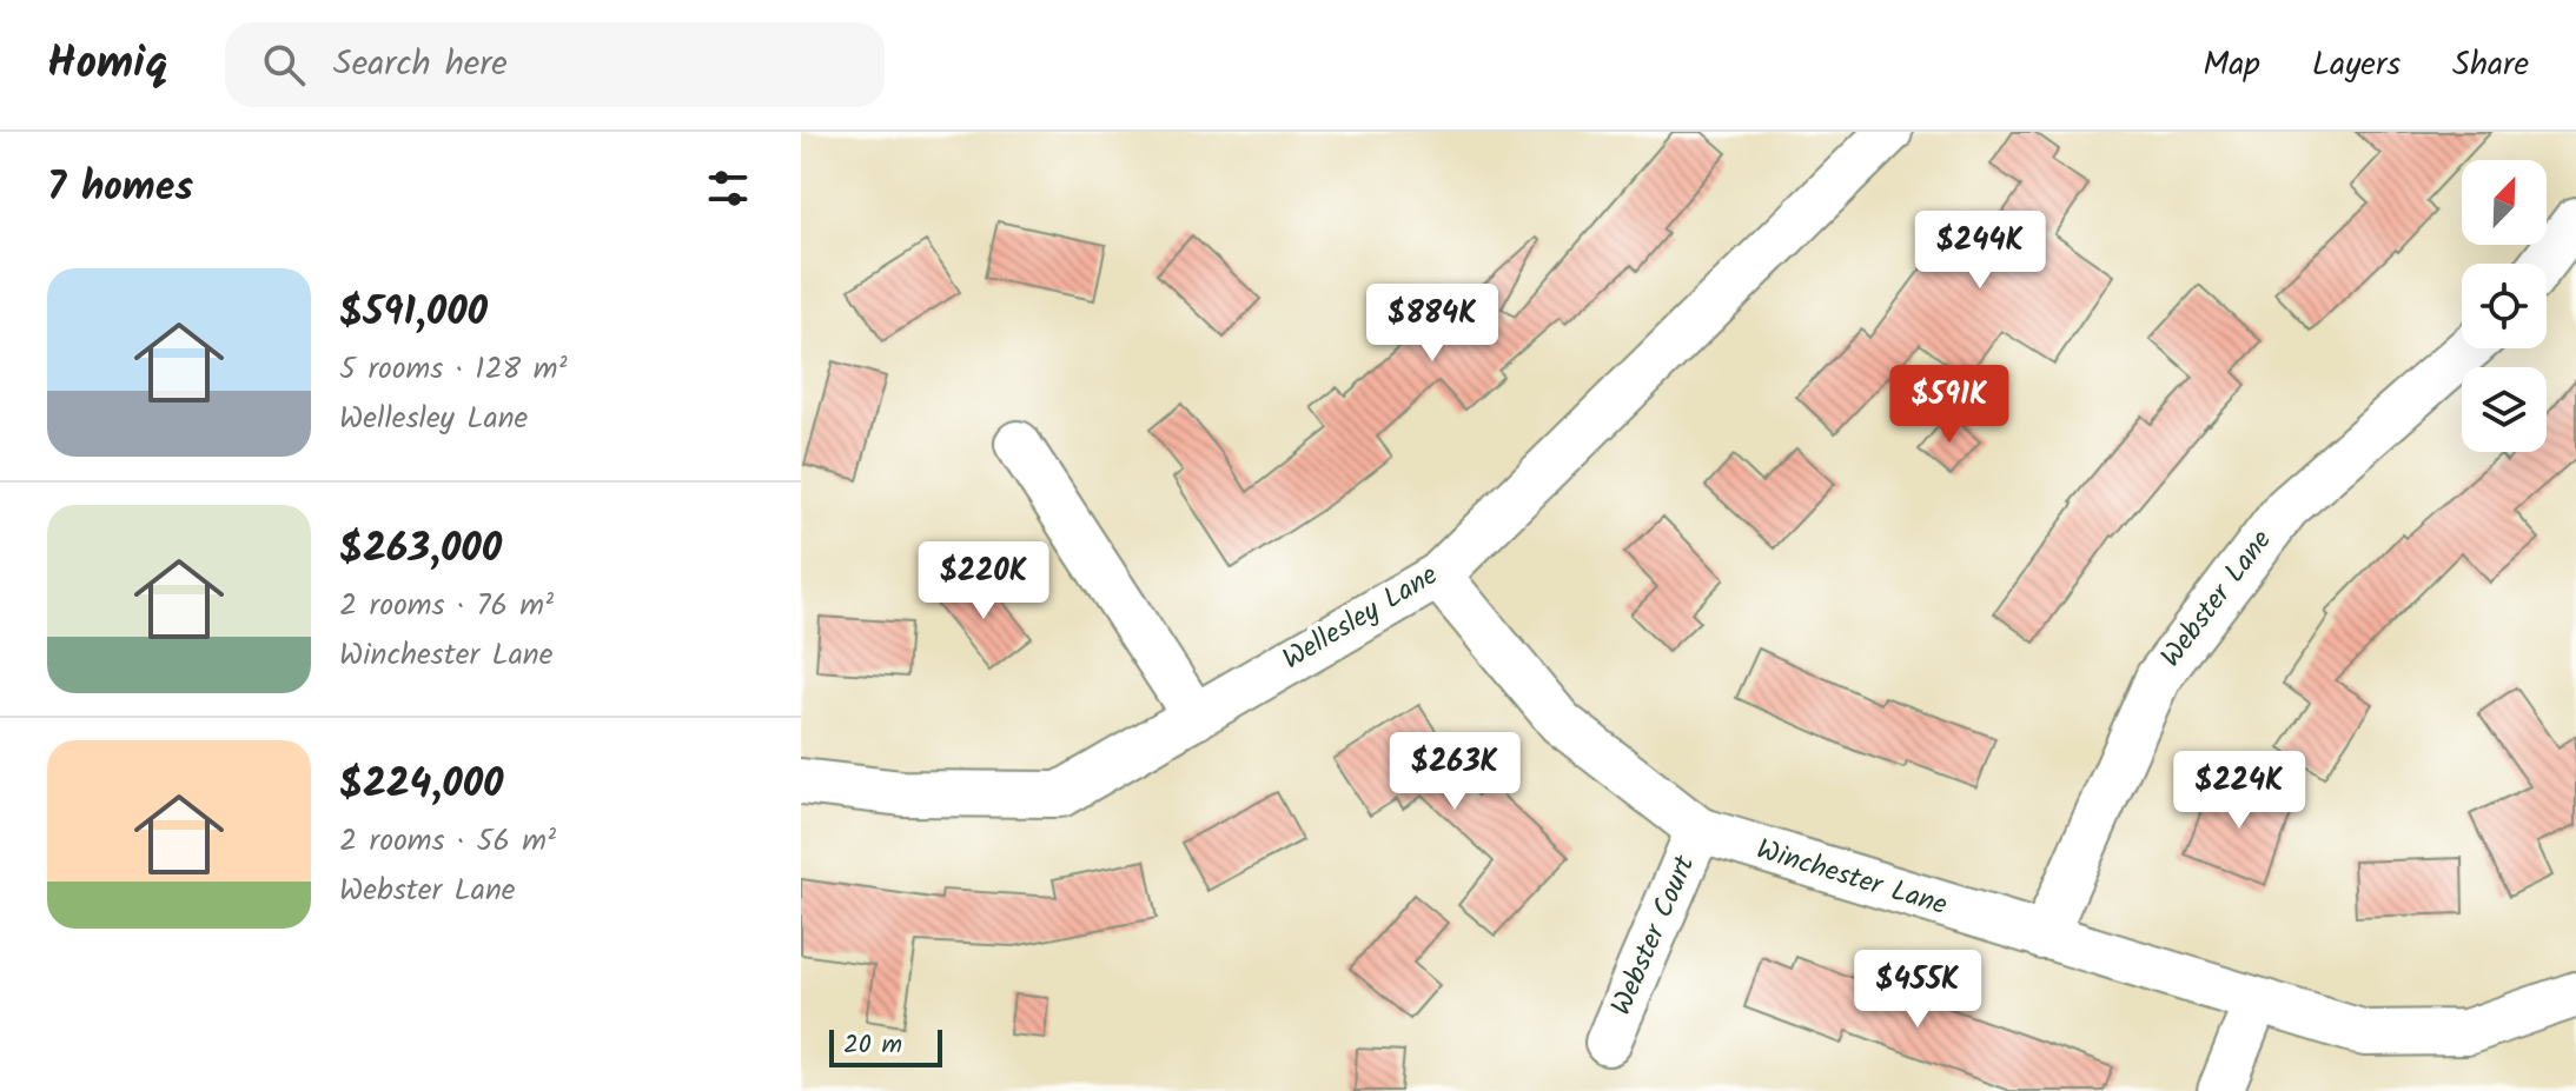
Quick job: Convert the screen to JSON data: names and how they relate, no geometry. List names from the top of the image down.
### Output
{
  "streets": {
    "street": [
      "Webster Lane",
      "Wellesley Lane",
      "Winchester Lane",
      "Webster Court"
    ]
  },
  "crossings": [
    ["Webster Lane", "Winchester Lane"],
    ["Wellesley Lane", "Winchester Lane"],
    ["Winchester Lane", "Webster Court"]
  ],
  "scale_bar": "20 m",
  "north": "top right",
  "page": {
    "header": "Homiq",
    "search": "Search here",
    "nav": ["Map", "Layers", "Share"],
    "heading": "7 homes",
    "price": [
      "$244K",
      "$884K",
      "$591K",
      "$220K",
      "$263K",
      "$224K",
      "$455K"
    ],
    "list": [
      {
        "name": "$591,000",
        "note": "5 rooms · 128 m² · Wellesley Lane"
      },
      {
        "name": "$263,000",
        "note": "2 rooms · 76 m² · Winchester Lane"
      },
      {
        "name": "$224,000",
        "note": "2 rooms · 56 m² · Webster Lane"
      }
    ],
    "scale": "20 m"
  }
}
